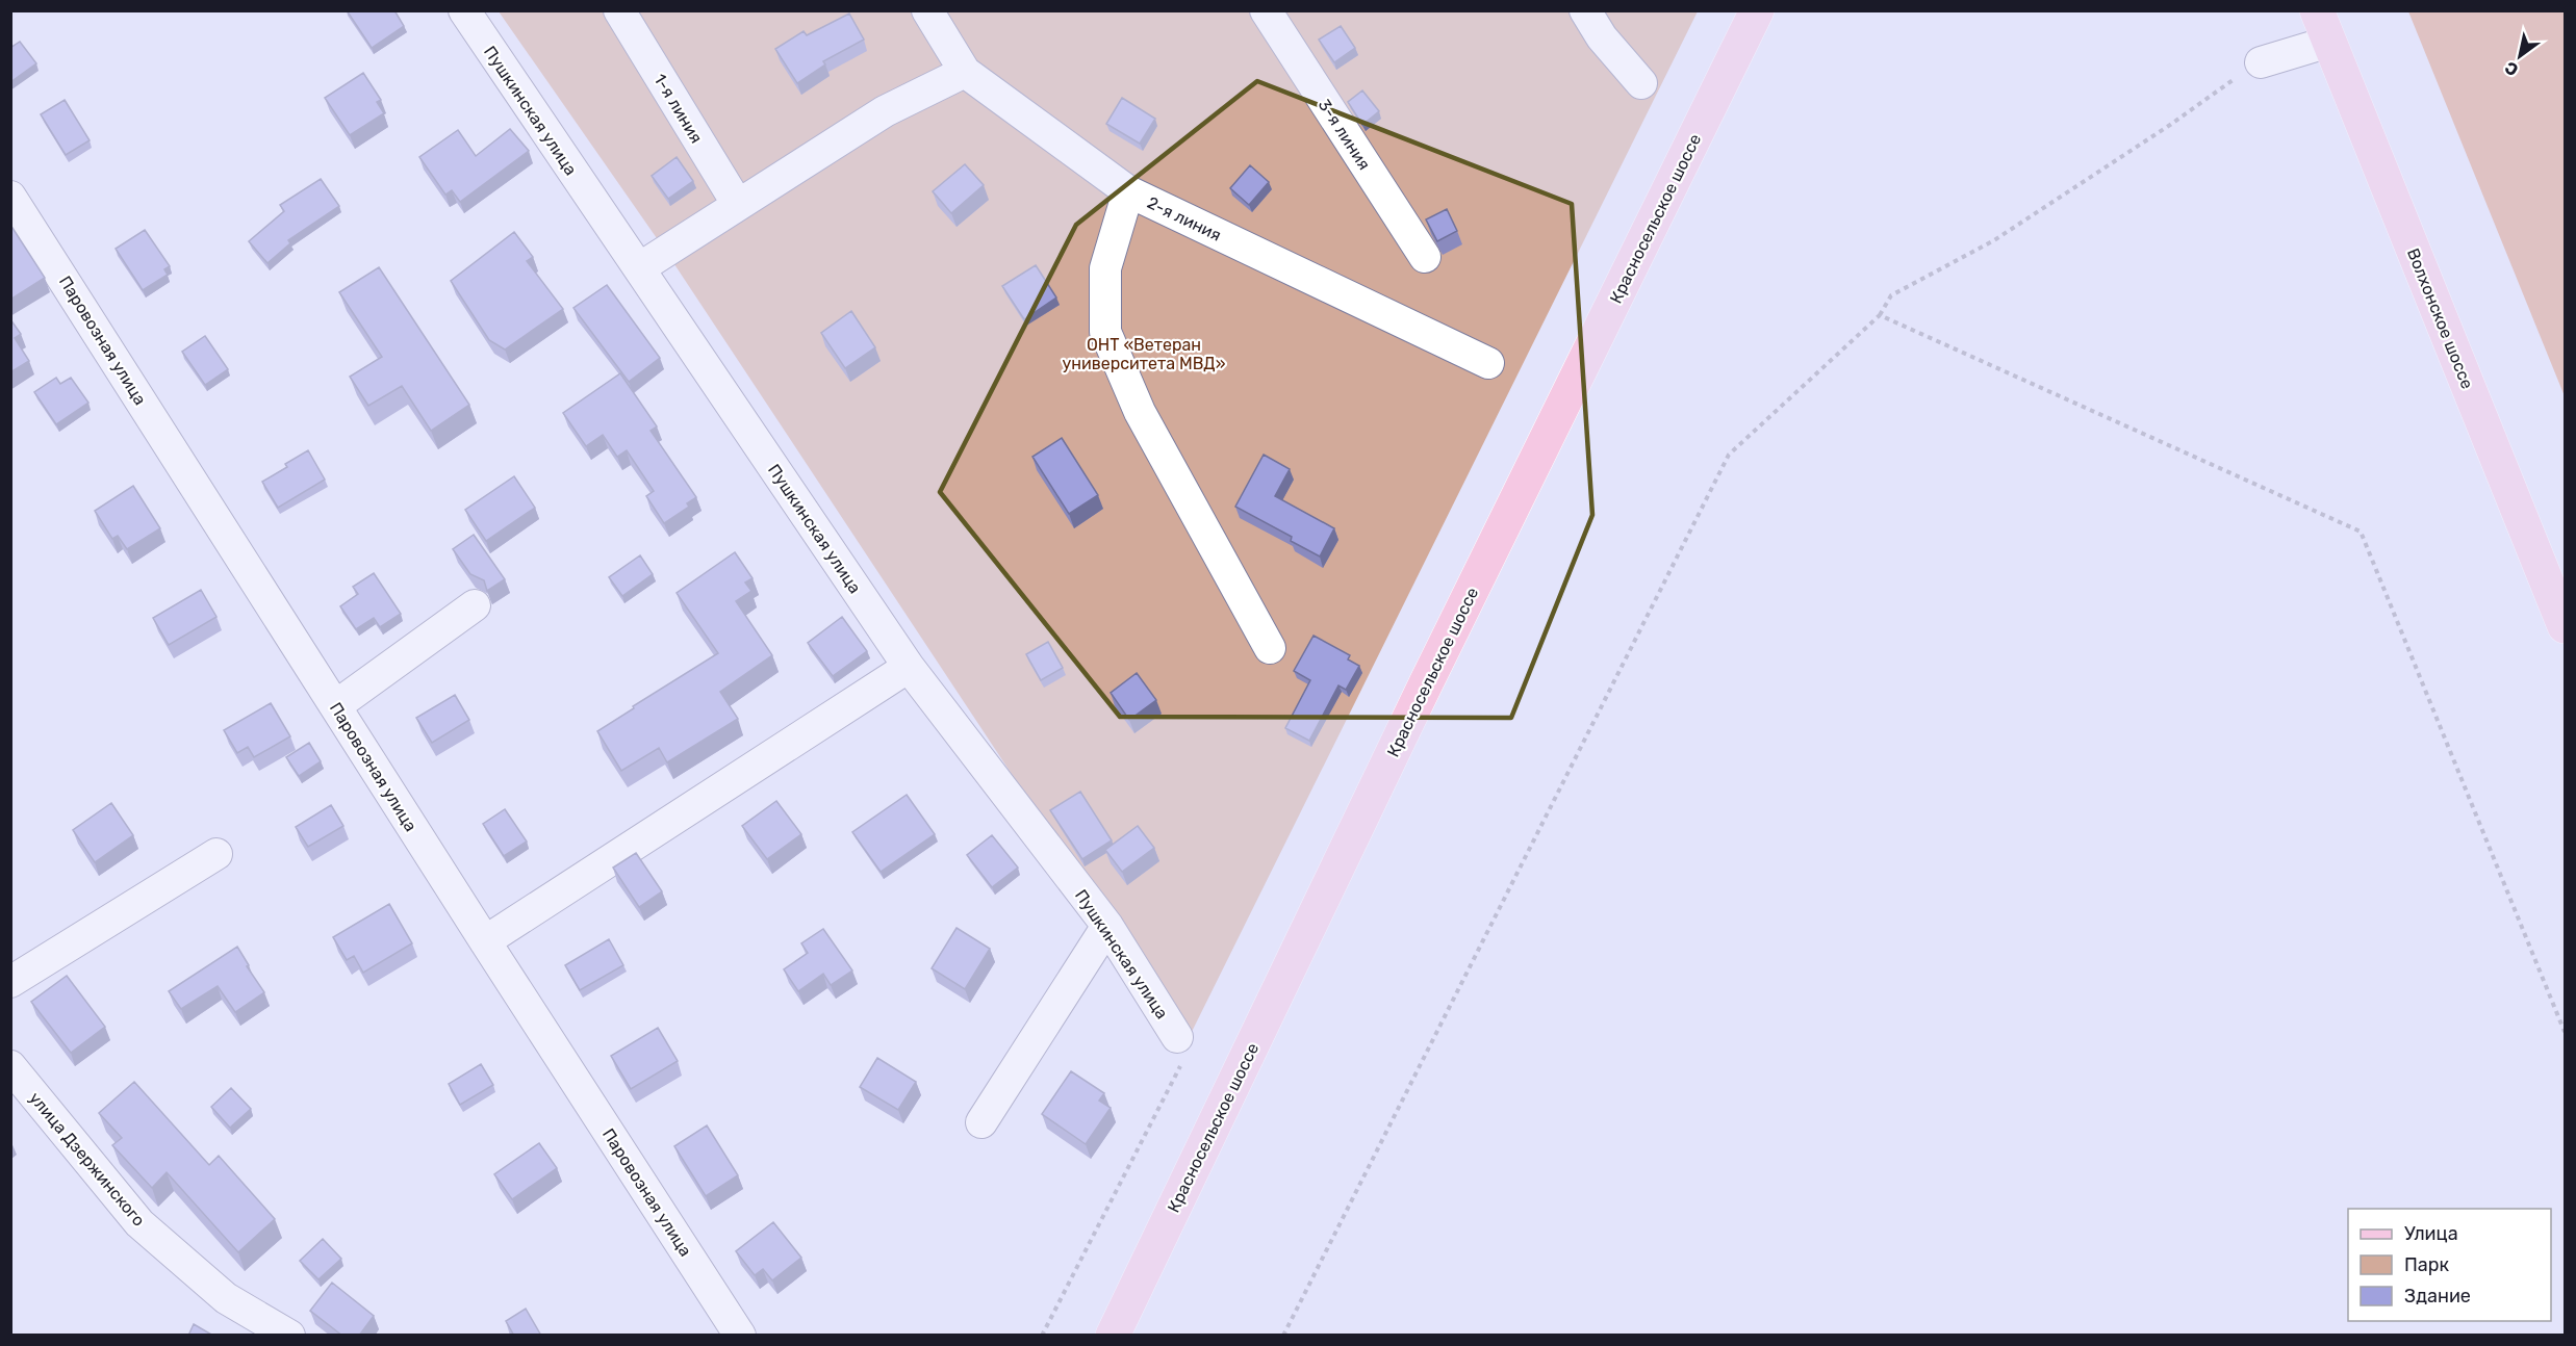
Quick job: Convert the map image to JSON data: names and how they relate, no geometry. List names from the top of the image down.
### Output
{
  "streets": {
    "main road": ["Красносельское шоссе", "Волхонское шоссе"],
    "street": [
      "1-я линия",
      "Пушкинская улица",
      "3-я линия",
      "2-я линия",
      "Паровозная улица",
      "улица Дзержинского"
    ]
  },
  "parks": ["ОНТ «Ветеран университета МВД»"],
  "legend": ["Улица", "Парк", "Здание"],
  "north": "bottom left"
}
